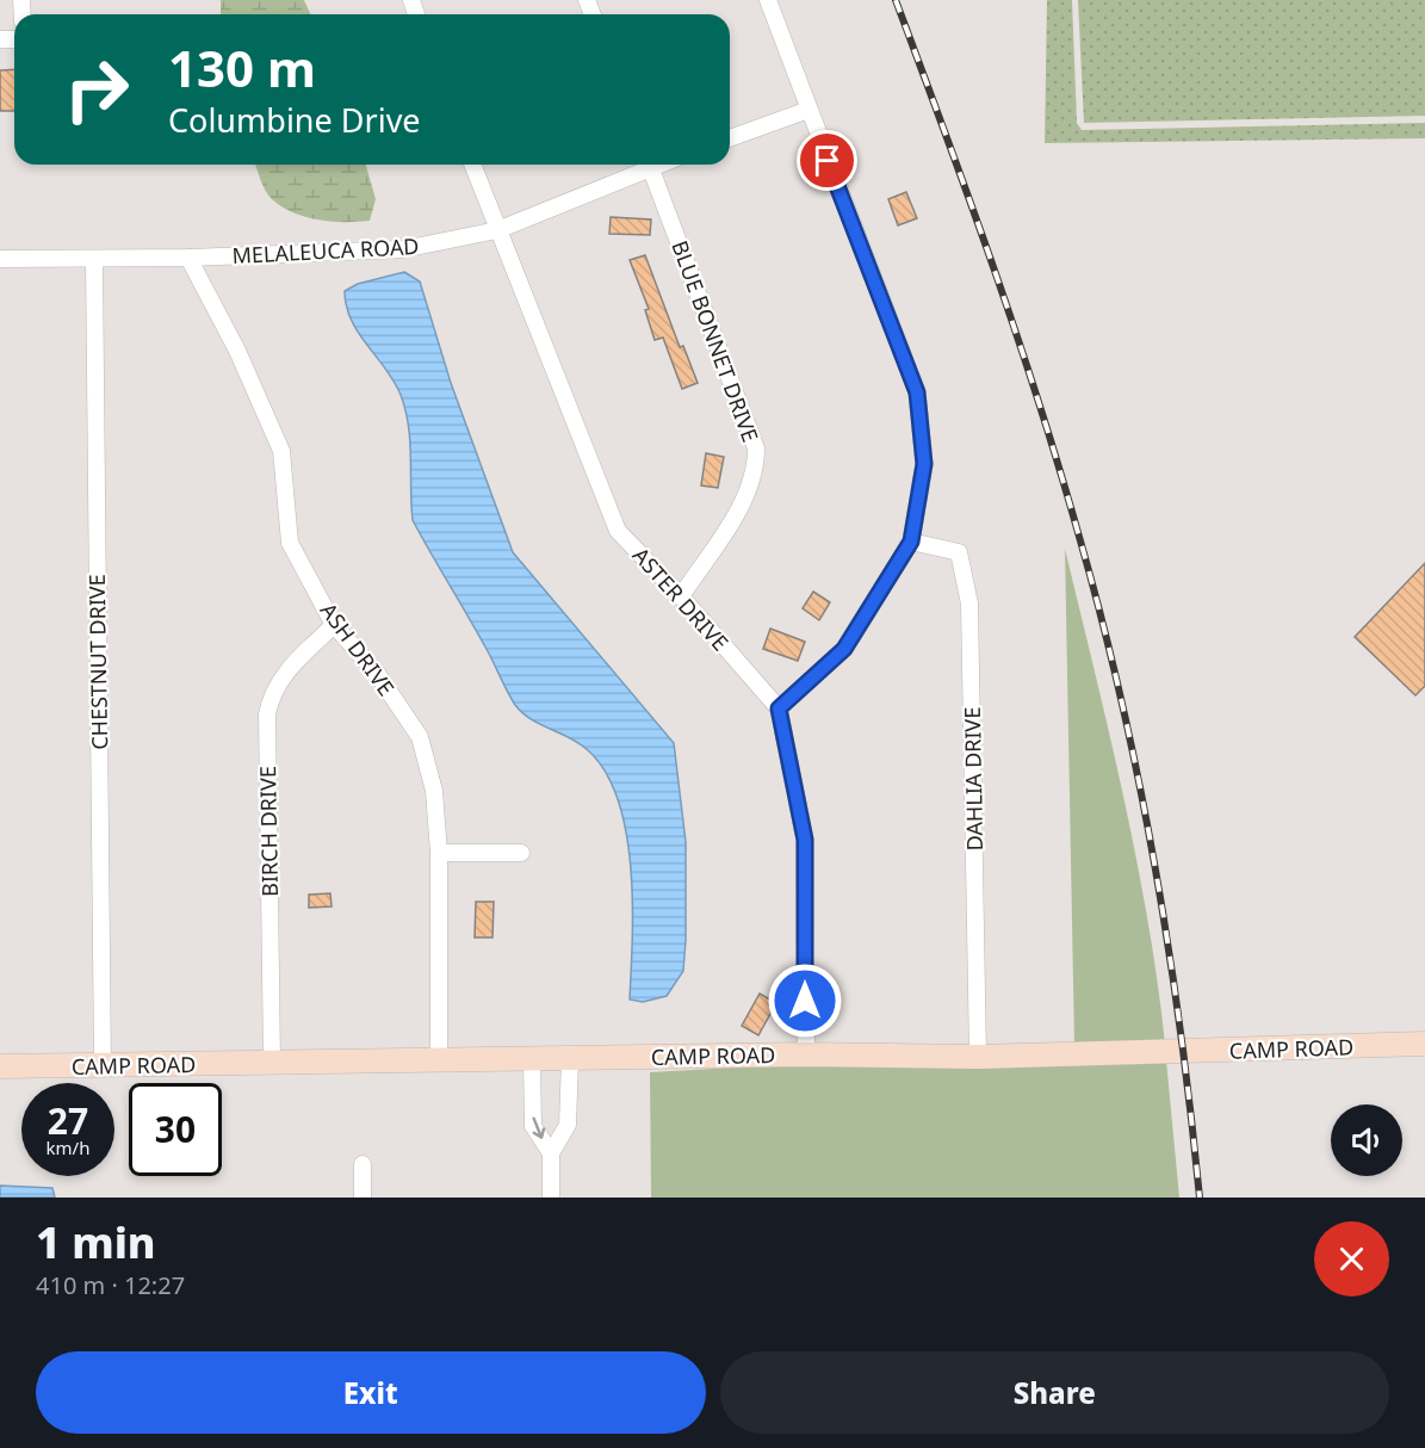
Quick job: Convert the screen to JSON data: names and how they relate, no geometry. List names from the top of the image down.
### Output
{
  "streets": {
    "street": [
      "MELALEUCA ROAD",
      "BLUE BONNET DRIVE",
      "ASTER DRIVE",
      "ASH DRIVE",
      "CHESTNUT DRIVE",
      "DAHLIA DRIVE",
      "BIRCH DRIVE",
      "CAMP ROAD"
    ]
  },
  "crossings": [
    ["MELALEUCA ROAD", "ASTER DRIVE"],
    ["MELALEUCA ROAD", "ASH DRIVE"],
    ["MELALEUCA ROAD", "CHESTNUT DRIVE"],
    ["BLUE BONNET DRIVE", "ASTER DRIVE"],
    ["ASTER DRIVE", "CAMP ROAD"],
    ["ASH DRIVE", "BIRCH DRIVE"],
    ["ASH DRIVE", "CAMP ROAD"],
    ["CHESTNUT DRIVE", "CAMP ROAD"],
    ["DAHLIA DRIVE", "CAMP ROAD"],
    ["BIRCH DRIVE", "CAMP ROAD"]
  ],
  "page": {
    "turn": ["130 m", "Columbine Drive"],
    "speed": "27 km/h",
    "limit": "30",
    "heading": ["1 min", "410 m · 12:27"],
    "buttons": ["Exit", "Share"]
  }
}
